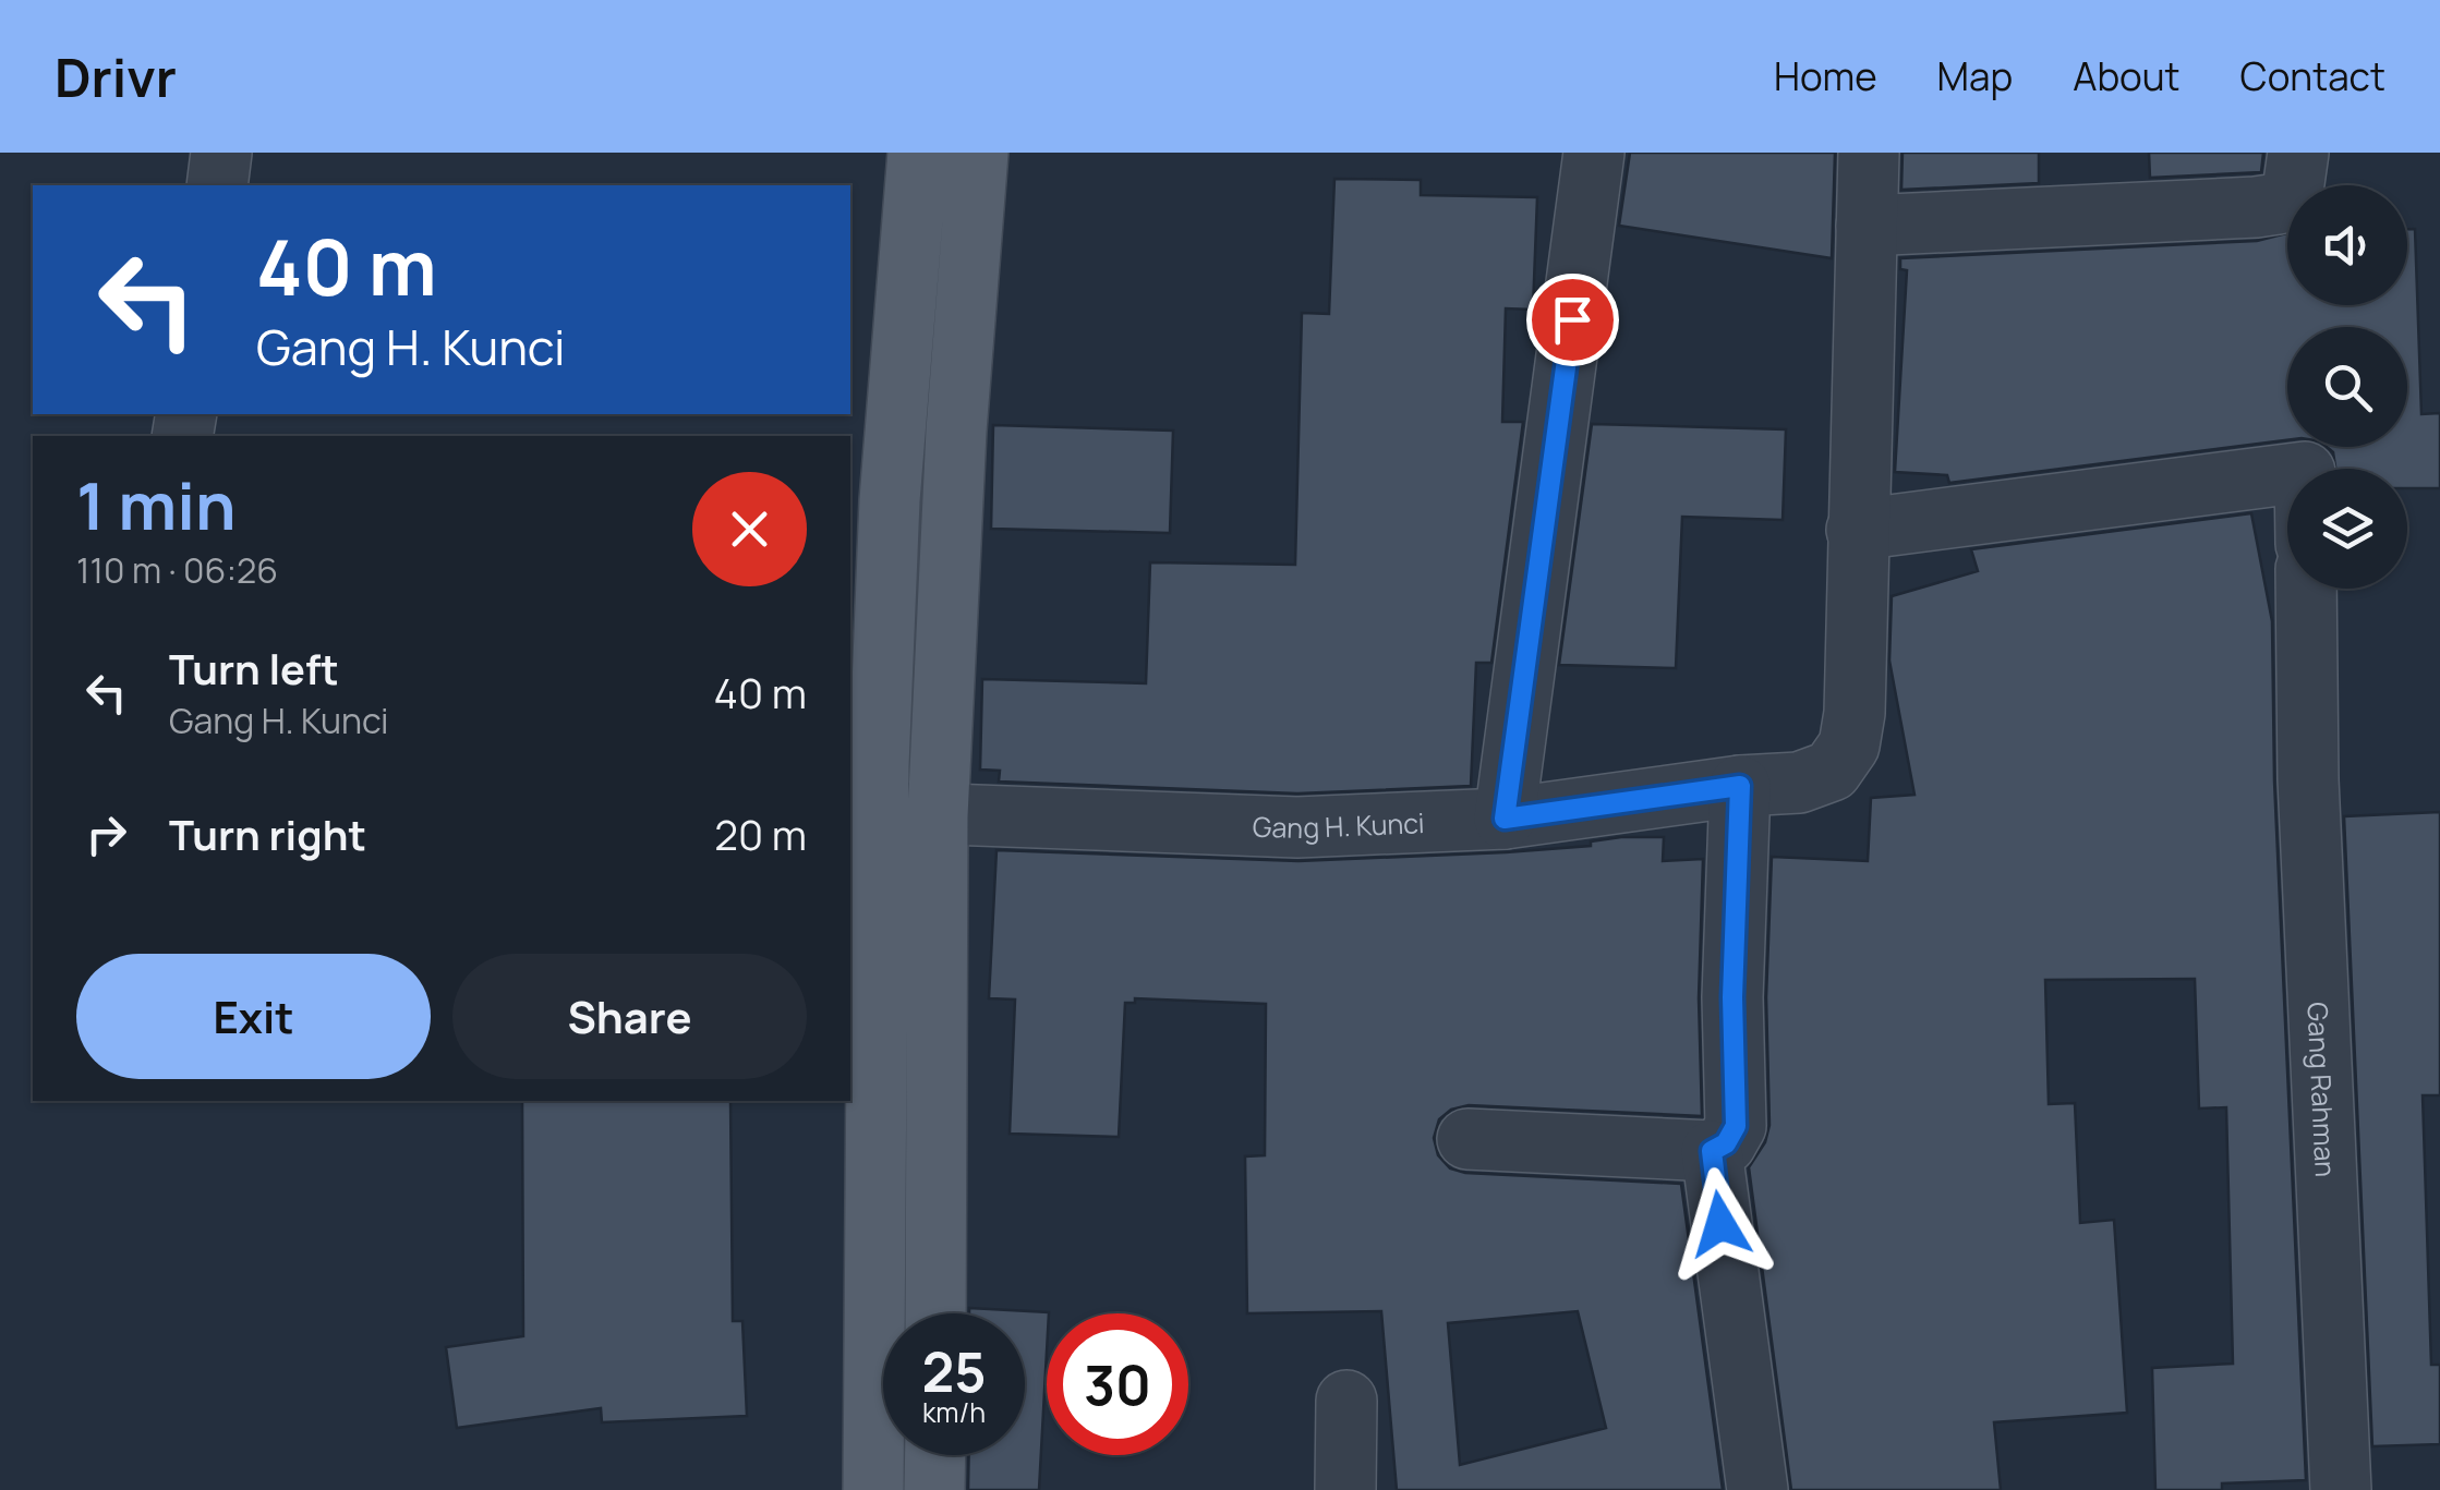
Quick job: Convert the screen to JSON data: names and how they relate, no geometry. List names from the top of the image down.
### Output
{
  "streets": {
    "street": ["Gang H. Kunci", "Gang Rahman"]
  },
  "page": {
    "header": "Drivr",
    "nav": [
      "Home",
      "Map",
      "About",
      "Contact"
    ],
    "turn": ["40 m", "Gang H. Kunci"],
    "heading": ["1 min", "110 m · 06:26"],
    "list": [
      {
        "name": "Turn left",
        "note": "Gang H. Kunci",
        "value": "40 m"
      },
      {
        "name": "Turn right",
        "value": "20 m"
      }
    ],
    "buttons": ["Exit", "Share"],
    "speed": "25 km/h",
    "limit": "30"
  }
}
